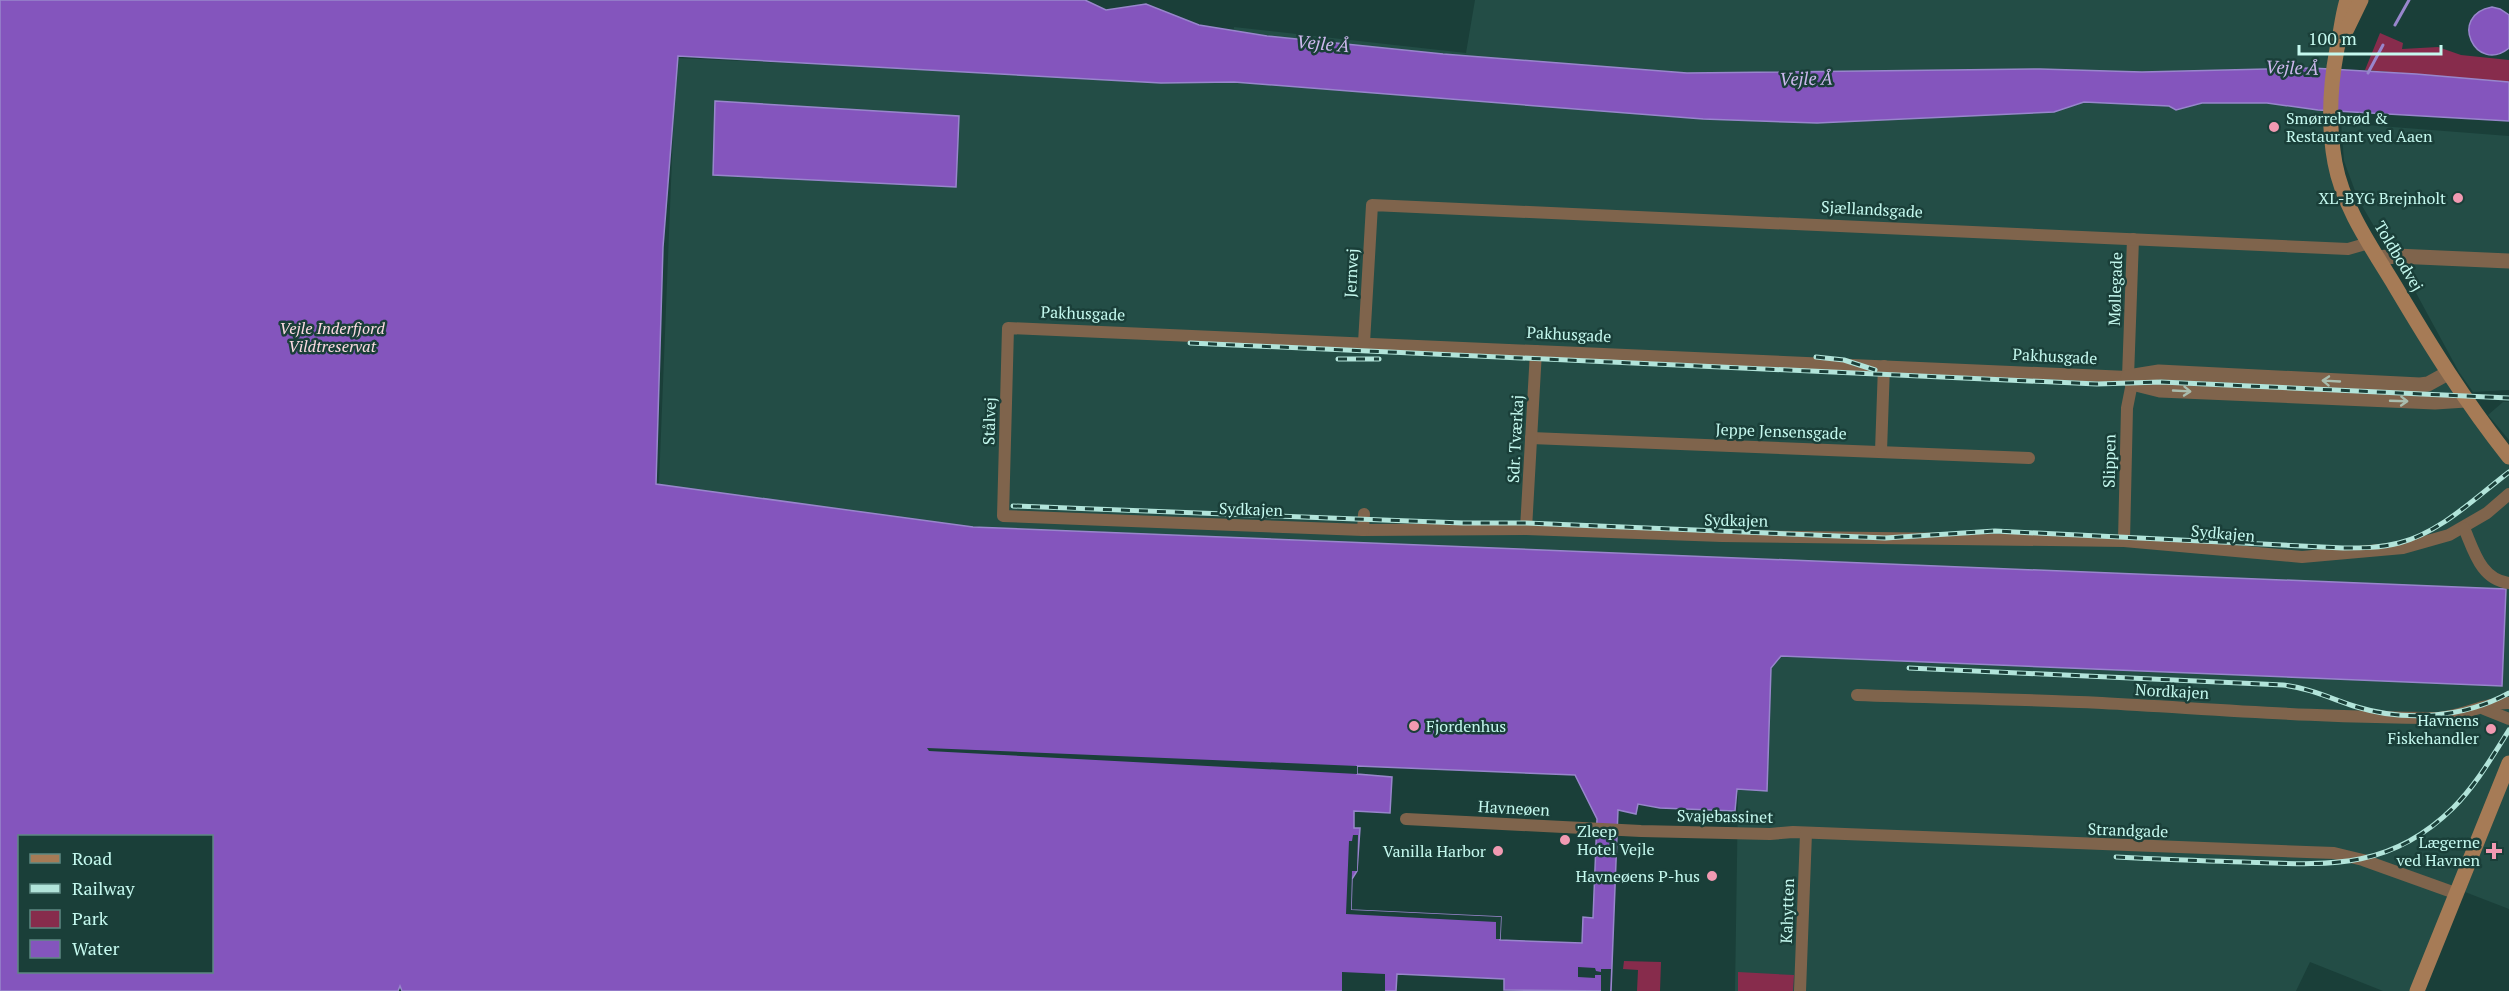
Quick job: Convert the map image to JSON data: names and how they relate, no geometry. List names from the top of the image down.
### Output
{
  "streets": {
    "main road": ["Toldbodvej"],
    "street": [
      "Sjællandsgade",
      "Jernvej",
      "Møllegade",
      "Pakhusgade",
      "Stålvej",
      "Jeppe Jensensgade",
      "Sdr. Tværkaj",
      "Slippen",
      "Sydkajen",
      "Nordkajen",
      "Havneøen",
      "Svajebassinet",
      "Strandgade",
      "Kahytten"
    ]
  },
  "crossings": [
    ["Sjællandsgade", "Toldbodvej"],
    ["Sjællandsgade", "Jernvej"],
    ["Sjællandsgade", "Møllegade"],
    ["Toldbodvej", "Pakhusgade"],
    ["Jernvej", "Pakhusgade"],
    ["Møllegade", "Pakhusgade"],
    ["Møllegade", "Slippen"],
    ["Pakhusgade", "Stålvej"],
    ["Pakhusgade", "Sdr. Tværkaj"],
    ["Pakhusgade", "Slippen"],
    ["Stålvej", "Sydkajen"],
    ["Jeppe Jensensgade", "Sdr. Tværkaj"],
    ["Sdr. Tværkaj", "Sydkajen"],
    ["Slippen", "Sydkajen"],
    ["Havneøen", "Svajebassinet"],
    ["Svajebassinet", "Strandgade"],
    ["Strandgade", "Kahytten"]
  ],
  "water": ["Vejle Å"],
  "parks": ["Vejle Inderfjord Vildtreservat"],
  "places": {
    "other": [
      "Smørrebrød & Restaurant ved Aaen",
      "XL-BYG Brejnholt",
      "Fjordenhus",
      "Havnens Fiskehandler",
      "Zleep Hotel Vejle",
      "Vanilla Harbor",
      "Havneøens P-hus"
    ],
    "health": ["Lægerne ved Havnen"]
  },
  "legend": [
    "Road",
    "Railway",
    "Park",
    "Water"
  ],
  "scale_bar": "100 m"
}
